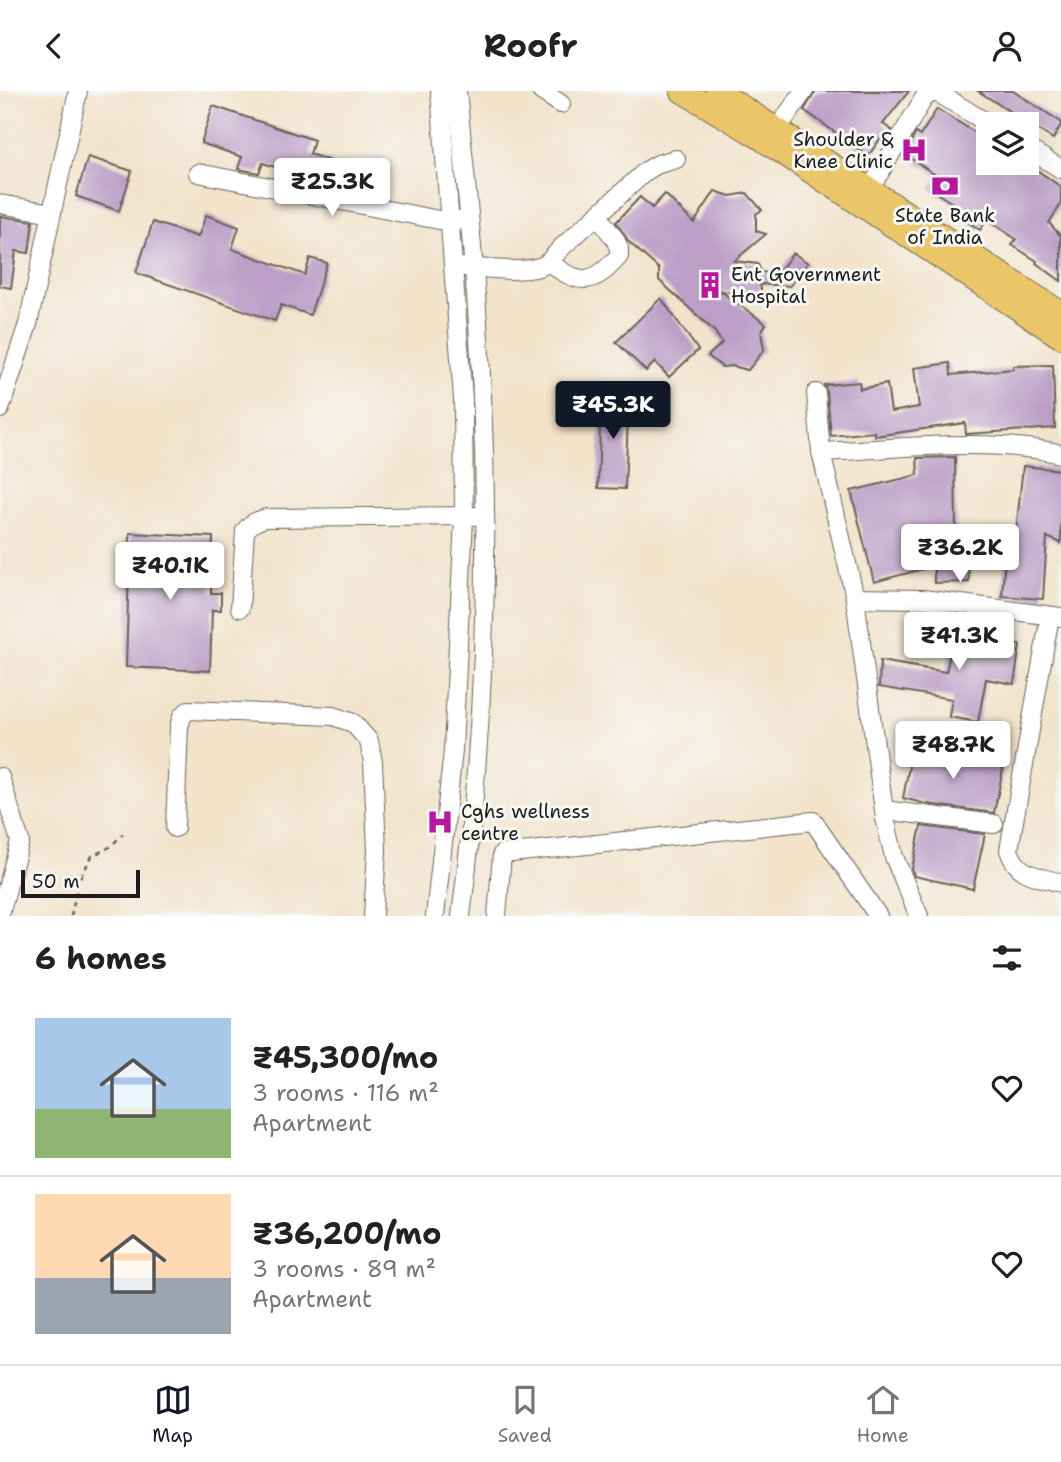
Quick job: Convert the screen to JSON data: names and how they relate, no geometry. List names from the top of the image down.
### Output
{
  "places": {
    "hospital": ["Shoulder & Knee Clinic", "Cghs wellness centre"],
    "bank": ["State Bank of India"],
    "building": ["Ent Government Hospital"]
  },
  "scale_bar": "50 m",
  "page": {
    "header": "Roofr",
    "price": [
      "₹25.3K",
      "₹45.3K",
      "₹36.2K",
      "₹40.1K",
      "₹41.3K",
      "₹48.7K"
    ],
    "scale": "50 m",
    "heading": "6 homes",
    "list": [
      {
        "name": "₹45,300/mo",
        "note": "3 rooms · 116 m² · Apartment"
      },
      {
        "name": "₹36,200/mo",
        "note": "3 rooms · 89 m² · Apartment"
      }
    ],
    "tabs": ["Map", "Saved", "Home"]
  }
}
